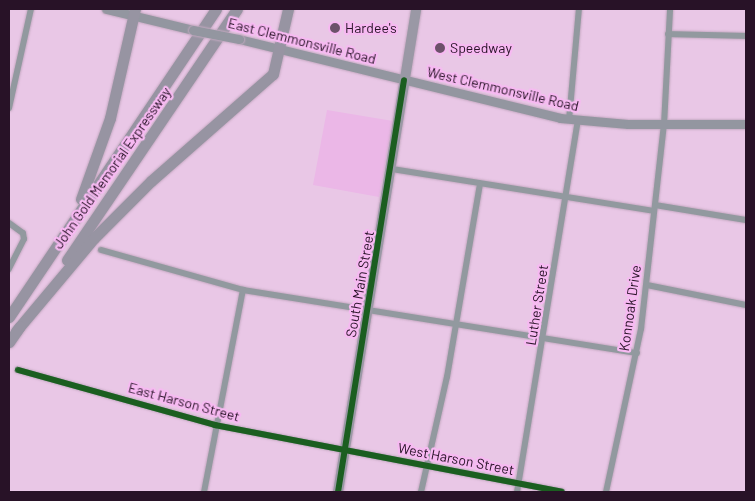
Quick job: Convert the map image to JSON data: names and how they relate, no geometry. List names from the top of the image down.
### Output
{
  "streets": {
    "highway": ["John Gold Memorial Expressway"],
    "main road": ["East Clemmonsville Road", "West Clemmonsville Road", "South Main Street"],
    "street": [
      "Luther Street",
      "Konnoak Drive",
      "East Harson Street",
      "West Harson Street"
    ]
  },
  "crossings": [
    ["East Clemmonsville Road", "West Clemmonsville Road"],
    ["East Clemmonsville Road", "South Main Street"],
    ["West Clemmonsville Road", "South Main Street"],
    ["West Clemmonsville Road", "Luther Street"],
    ["West Clemmonsville Road", "Konnoak Drive"],
    ["South Main Street", "East Harson Street"],
    ["South Main Street", "West Harson Street"],
    ["Luther Street", "West Harson Street"],
    ["East Harson Street", "West Harson Street"]
  ],
  "places": ["Hardee's", "Speedway"]
}
